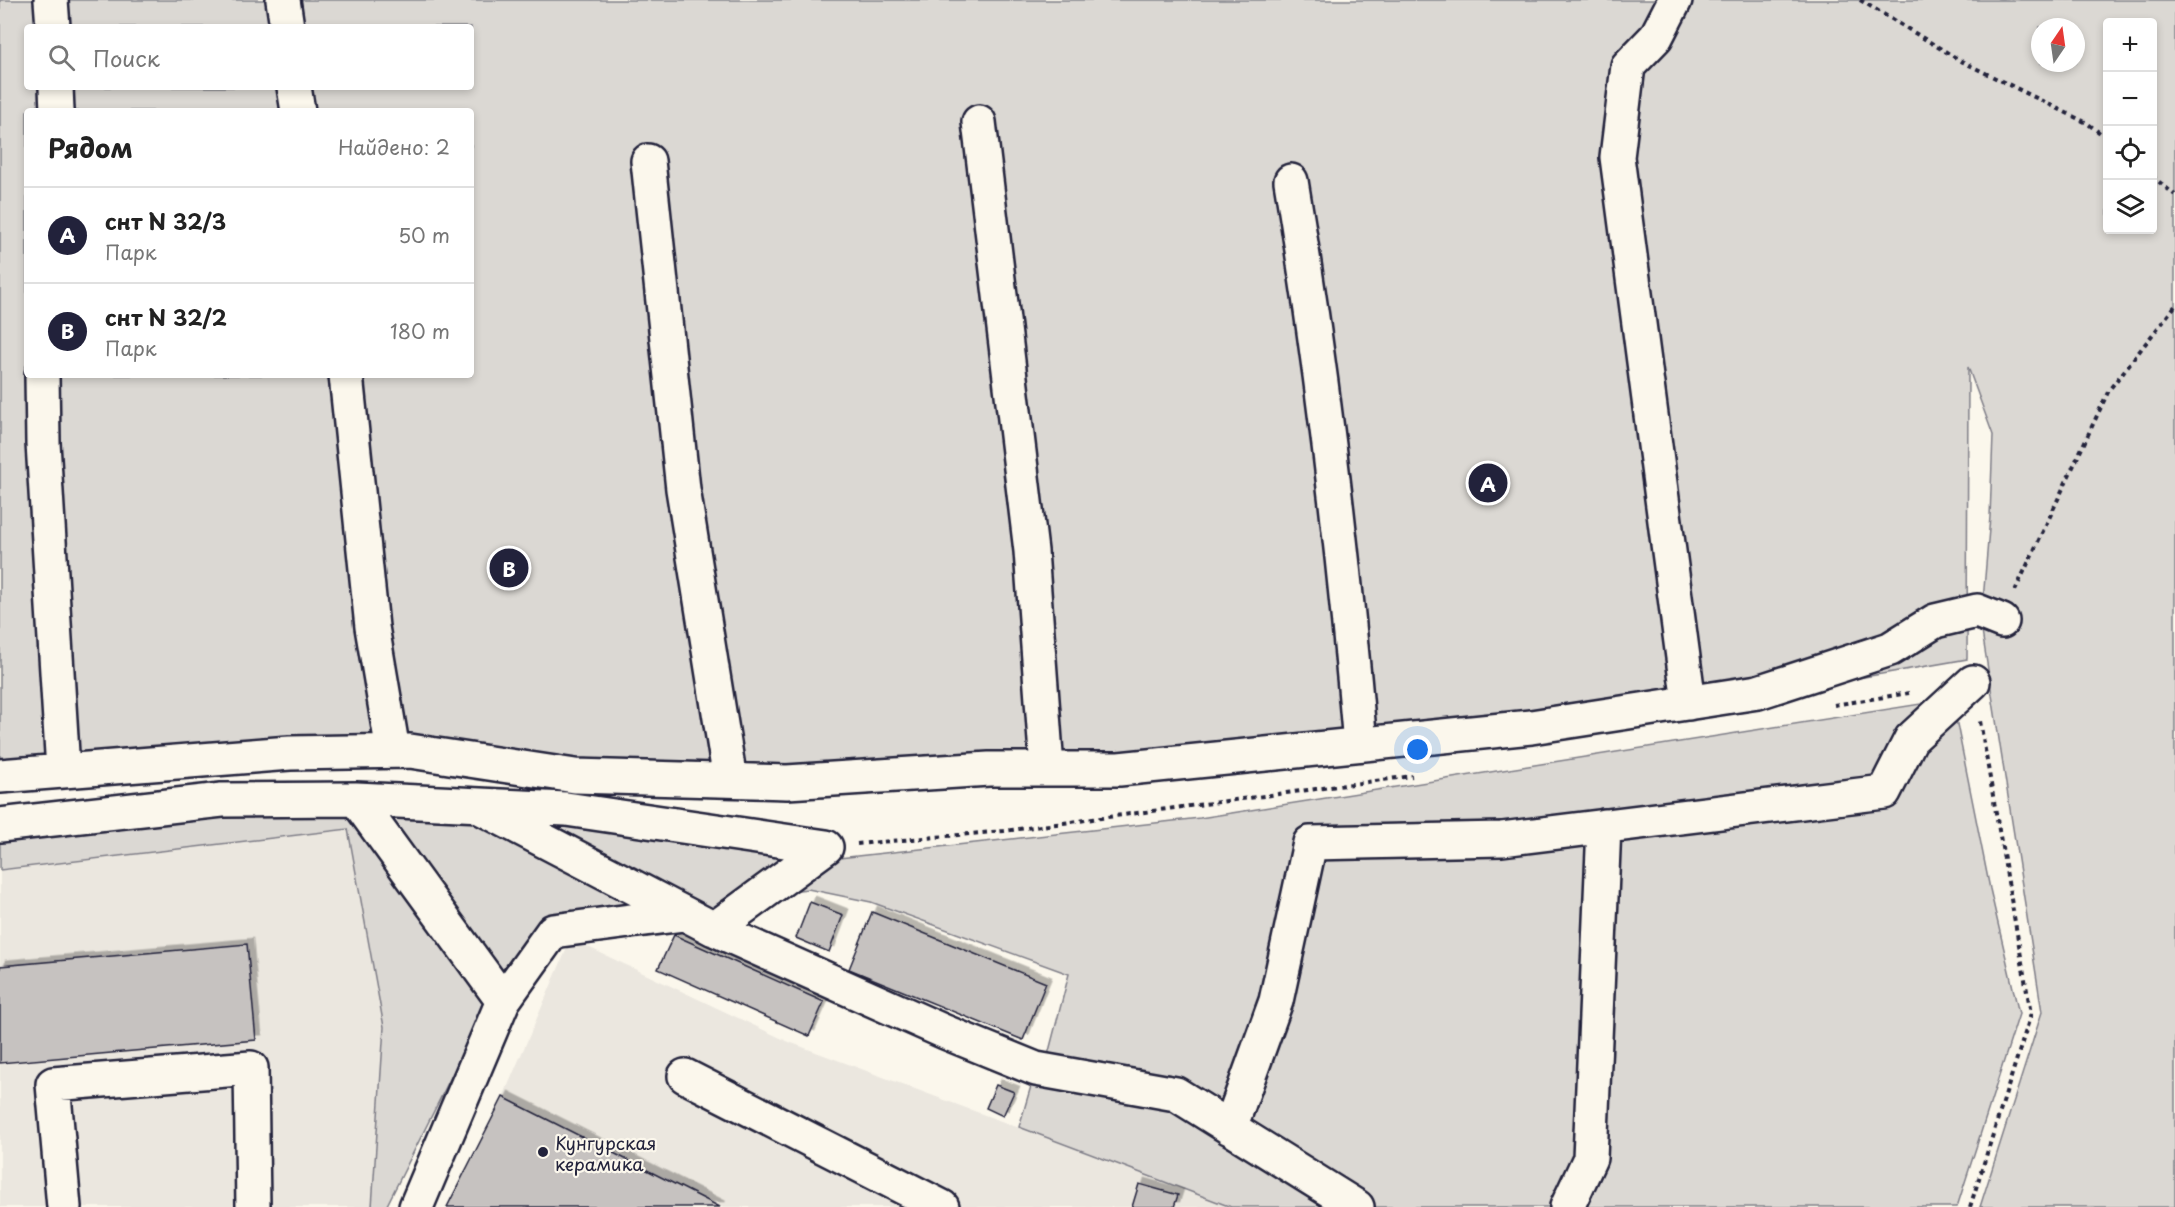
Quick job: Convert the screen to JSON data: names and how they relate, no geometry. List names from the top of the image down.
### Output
{
  "places": ["Кунгурская керамика"],
  "north": "top",
  "page": {
    "map_buttons": ["+", "−"],
    "search": "Поиск",
    "heading": ["Рядом", "Найдено: 2"],
    "list": [
      {
        "mark": "A",
        "name": "снт N 32/3",
        "note": "Парк",
        "value": "50 m"
      },
      {
        "mark": "B",
        "name": "снт N 32/2",
        "note": "Парк",
        "value": "180 m"
      }
    ],
    "pins": ["A", "B"]
  }
}
